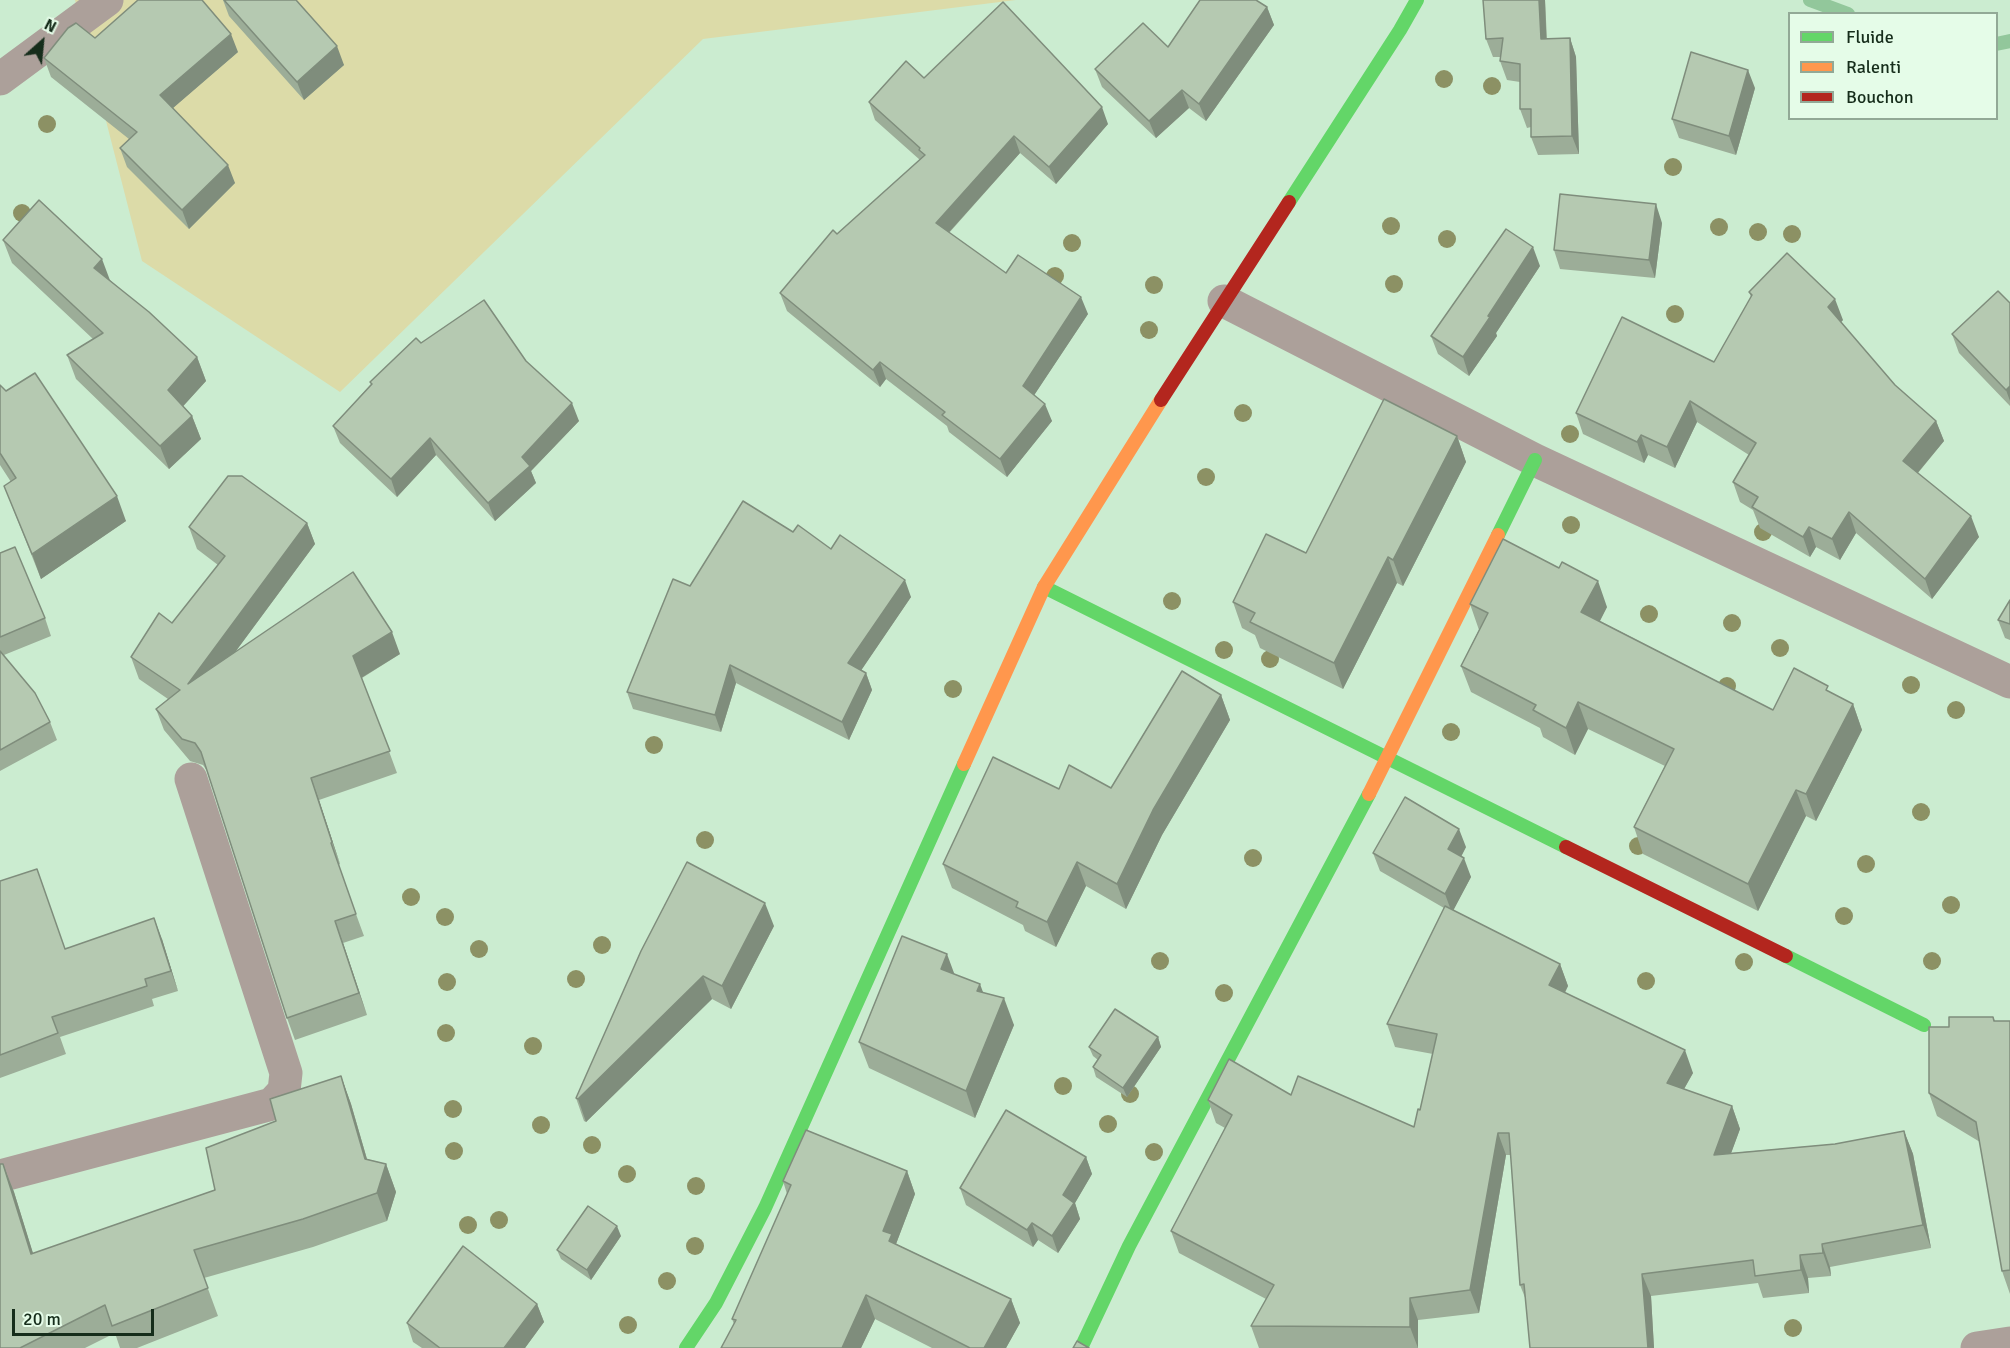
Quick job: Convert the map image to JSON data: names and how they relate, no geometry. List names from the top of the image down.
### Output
{
  "legend": ["Fluide", "Ralenti", "Bouchon"],
  "scale_bar": "20 m",
  "north": "top right"
}
